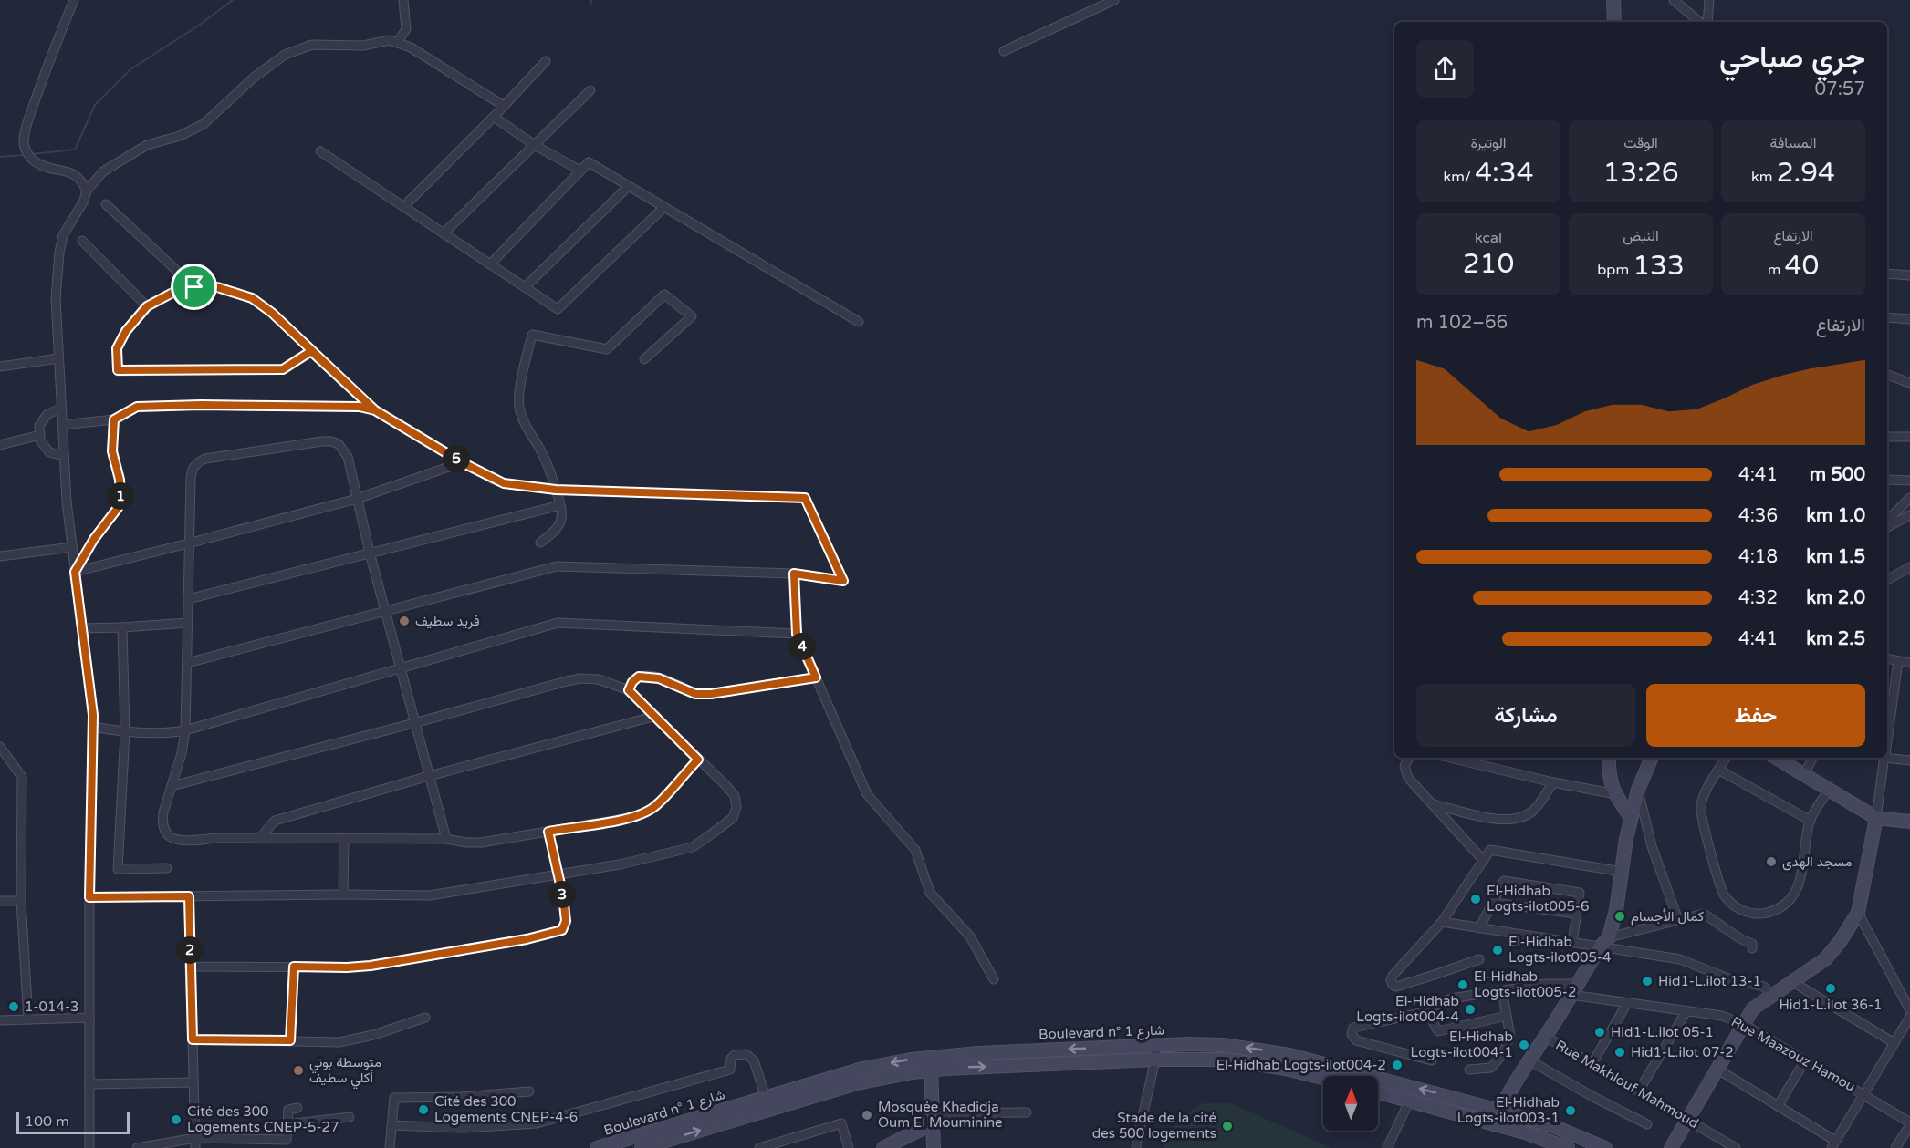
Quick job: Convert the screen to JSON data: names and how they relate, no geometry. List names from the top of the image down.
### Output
{
  "streets": {
    "main road": ["Boulevard n° شارع 1"],
    "street": ["Rue Maazouz Hamou", "Rue Makhlouf Mahmoud"]
  },
  "places": [
    "فريد سطيف",
    "مسجد الهدى",
    "El-Hidhab Logts-ilot005-6",
    "كمال الأجسام",
    "El-Hidhab Logts-ilot005-4",
    "Hid1-L.ilot 13-1",
    "El-Hidhab Logts-ilot005-2",
    "Hid1-L.ilot 36-1",
    "1-014-3",
    "El-Hidhab Logts-ilot004-4",
    "Hid1-L.ilot 05-1",
    "El-Hidhab Logts-ilot004-1",
    "Hid1-L.ilot 07-2",
    "El-Hidhab Logts-ilot004-2",
    "متوسطة بوتي أكلي سطيف",
    "Cité des 300 Logements CNEP-4-6",
    "El-Hidhab Logts-ilot003-1",
    "Mosquée Khadidja Oum El Mouminine",
    "Cité des 300 Logements CNEP-5-27",
    "Stade de la cité des 500 logements"
  ],
  "scale_bar": "100 m",
  "north": "top",
  "page": {
    "heading": ["جري صباحي", "07:57"],
    "stats": [
      ["المسافة", "2.94 km"],
      ["الوقت", "13:26"],
      ["الوتيرة", "4:34 /km"],
      ["الارتفاع", "40 m"],
      ["النبض", "133 bpm"],
      ["kcal", "210"]
    ],
    "chart": ["الارتفاع", "66–102 m"],
    "pins": [
      "5",
      "1",
      "4",
      "3",
      "2"
    ],
    "list": [
      {
        "name": "500 m",
        "note": "4:41"
      },
      {
        "name": "1.0 km",
        "note": "4:36"
      },
      {
        "name": "1.5 km",
        "note": "4:18"
      },
      {
        "name": "2.0 km",
        "note": "4:32"
      },
      {
        "name": "2.5 km",
        "note": "4:41"
      }
    ],
    "buttons": ["حفظ", "مشاركة"],
    "scale": "100 m"
  }
}
